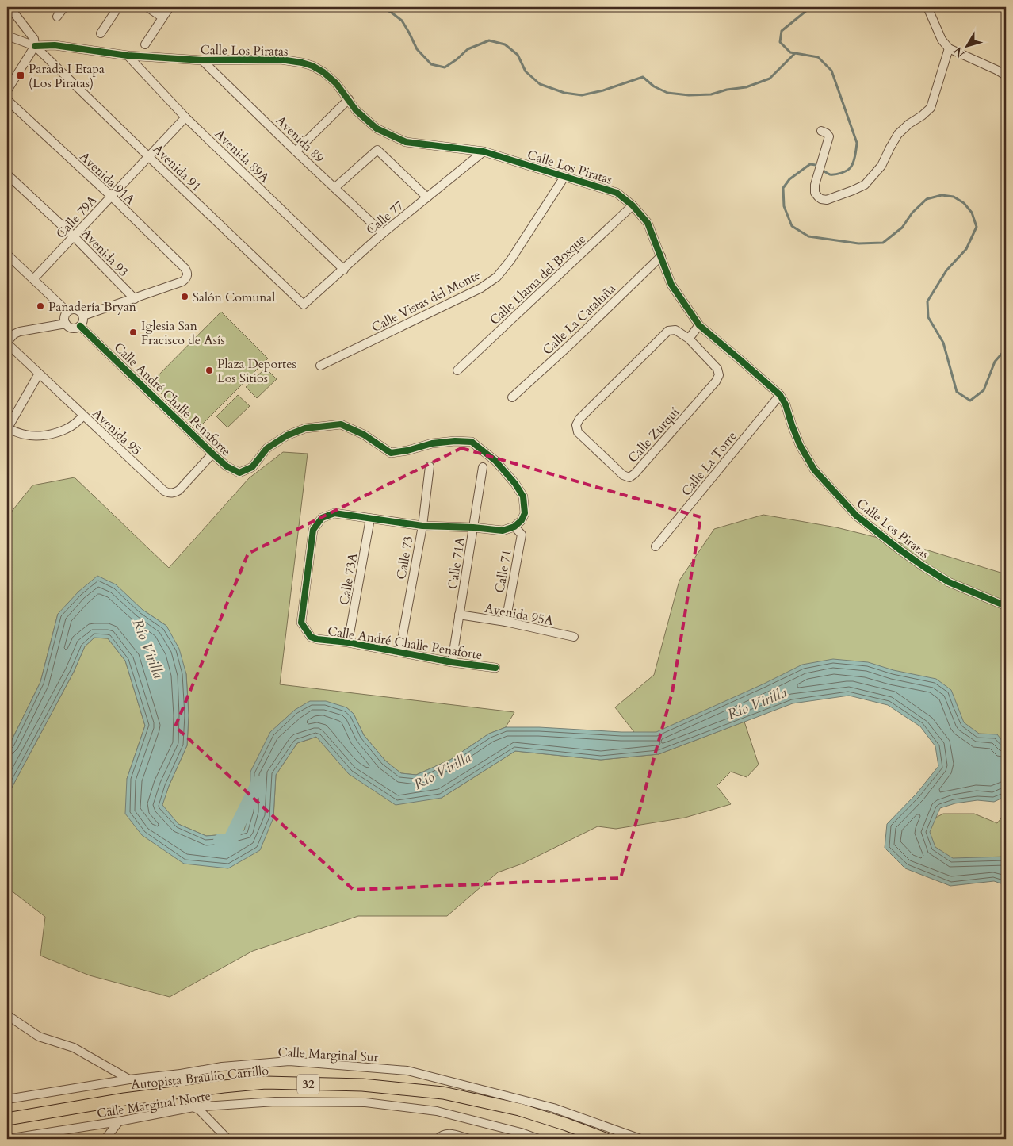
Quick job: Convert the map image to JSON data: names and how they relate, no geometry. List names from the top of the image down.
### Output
{
  "streets": {
    "highway": ["Autopista Braulio Carrillo", "32"],
    "street": [
      "Calle Los Piratas",
      "Avenida 89",
      "Avenida 89A",
      "Avenida 91",
      "Avenida 91A",
      "Calle 79A",
      "Calle 77",
      "Avenida 93",
      "Calle Llama del Bosque",
      "Calle Vistas del Monte",
      "Calle La Cataluña",
      "Calle André Challe Penaforte",
      "Avenida 95",
      "Calle Zurquí",
      "Calle La Torre",
      "Calle 73",
      "Calle 71A",
      "Calle 71",
      "Calle 73A",
      "Avenida 95A",
      "Calle Marginal Sur",
      "Calle Marginal Norte"
    ]
  },
  "crossings": [
    ["Calle Los Piratas", "Avenida 89"],
    ["Calle Los Piratas", "Avenida 89A"],
    ["Calle Los Piratas", "Avenida 91"],
    ["Calle Los Piratas", "Calle 77"],
    ["Calle Los Piratas", "Calle Llama del Bosque"],
    ["Calle Los Piratas", "Calle Vistas del Monte"],
    ["Calle Los Piratas", "Calle La Cataluña"],
    ["Calle Los Piratas", "Calle La Torre"],
    ["Avenida 89", "Calle 77"],
    ["Avenida 89A", "Calle 79A"],
    ["Avenida 89A", "Calle 77"],
    ["Avenida 91", "Calle 79A"],
    ["Avenida 91", "Calle 77"],
    ["Avenida 91A", "Calle 79A"],
    ["Avenida 91A", "Avenida 93"],
    ["Calle 79A", "Avenida 93"],
    ["Calle André Challe Penaforte", "Avenida 95"],
    ["Calle André Challe Penaforte", "Calle 73"],
    ["Calle André Challe Penaforte", "Calle 71A"],
    ["Calle André Challe Penaforte", "Calle 71"],
    ["Calle André Challe Penaforte", "Calle 73A"],
    ["Calle 71A", "Avenida 95A"],
    ["Calle 71", "Avenida 95A"],
    ["Calle Marginal Sur", "Autopista Braulio Carrillo"]
  ],
  "water": ["Río Virilla"],
  "places": {
    "transit": ["Parada I Etapa (Los Piratas)"],
    "other": [
      "Salón Comunal",
      "Panadería Bryan",
      "Iglesia San Fracisco de Asís",
      "Plaza Deportes Los Sitios"
    ]
  },
  "north": "bottom left"
}
